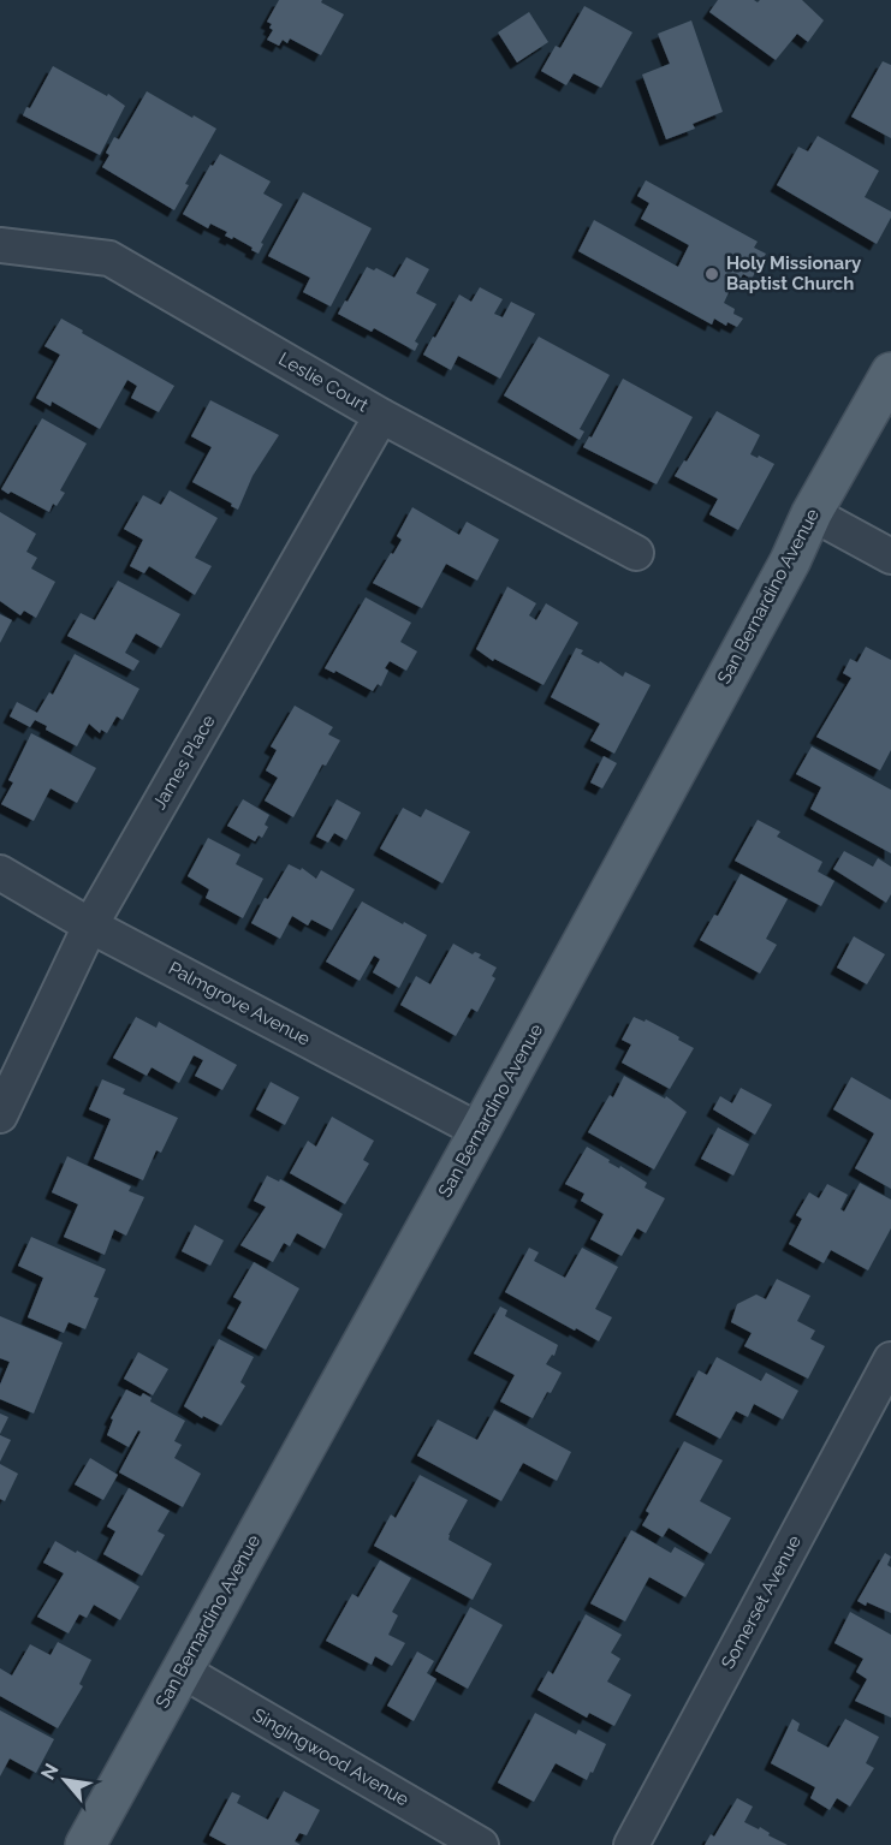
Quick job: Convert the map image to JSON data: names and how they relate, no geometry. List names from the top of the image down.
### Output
{
  "streets": {
    "main road": ["San Bernardino Avenue"],
    "street": [
      "Leslie Court",
      "James Place",
      "Palmgrove Avenue",
      "Somerset Avenue",
      "Singingwood Avenue"
    ]
  },
  "crossings": [
    ["Leslie Court", "James Place"],
    ["San Bernardino Avenue", "Palmgrove Avenue"],
    ["San Bernardino Avenue", "Singingwood Avenue"],
    ["James Place", "Palmgrove Avenue"]
  ],
  "places": ["Holy Missionary Baptist Church"],
  "north": "top left"
}
